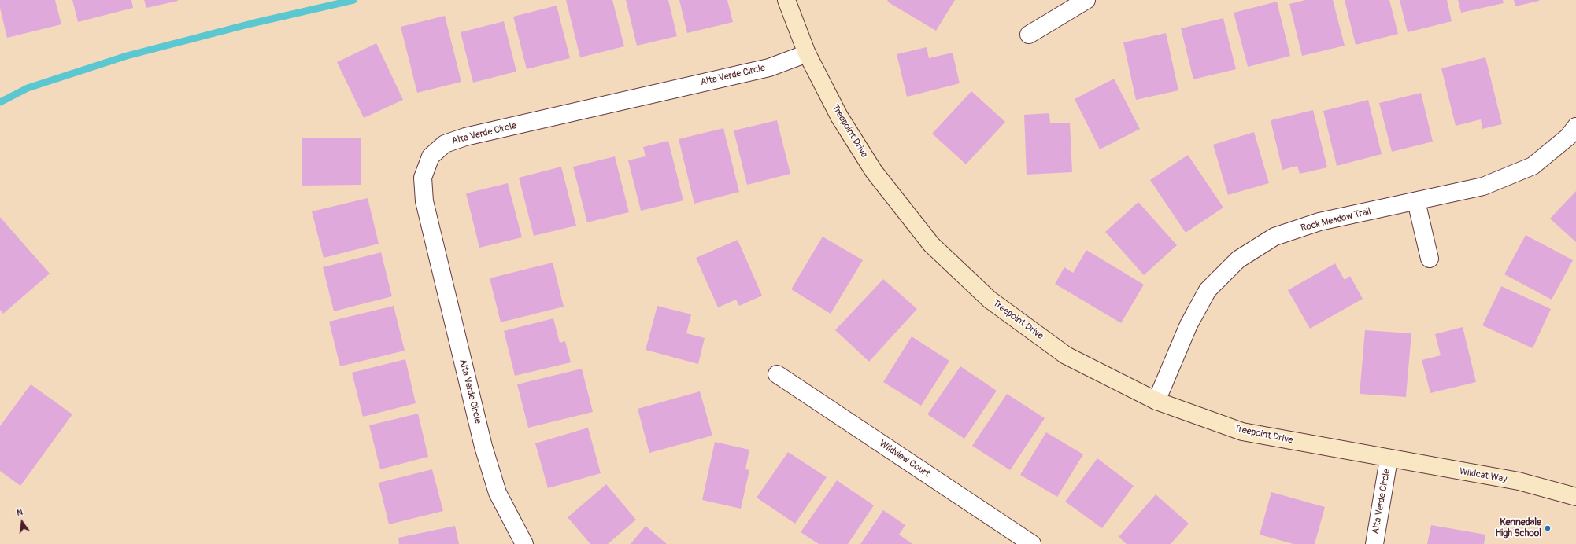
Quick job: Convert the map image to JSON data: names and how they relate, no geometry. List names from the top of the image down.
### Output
{
  "streets": {
    "street": [
      "Alta Verde Circle",
      "Treepoint Drive",
      "Rock Meadow Trail",
      "Wildview Court",
      "Wildcat Way"
    ]
  },
  "crossings": [
    ["Alta Verde Circle", "Treepoint Drive"],
    ["Alta Verde Circle", "Wildcat Way"],
    ["Treepoint Drive", "Rock Meadow Trail"],
    ["Treepoint Drive", "Wildcat Way"]
  ],
  "places": ["Kennedale High School"],
  "north": "top"
}
